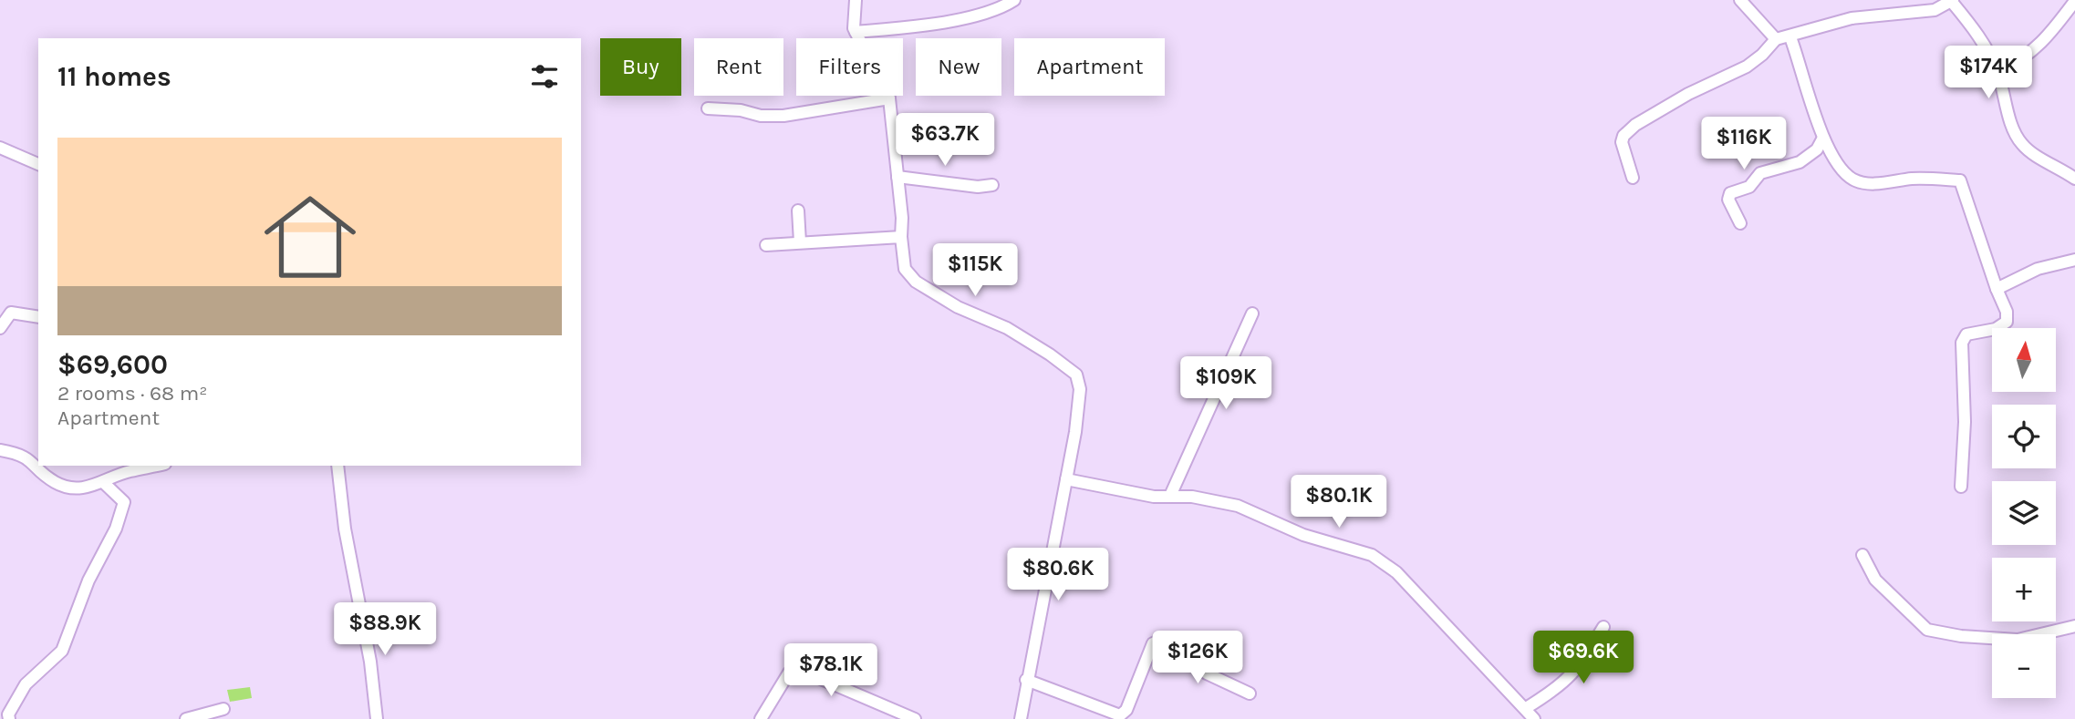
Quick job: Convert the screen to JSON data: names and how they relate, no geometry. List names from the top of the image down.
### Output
{
  "north": "top",
  "page": {
    "chip": [
      "Buy",
      "Rent",
      "Filters",
      "New",
      "Apartment"
    ],
    "heading": "11 homes",
    "price": [
      "$174K",
      "$63.7K",
      "$116K",
      "$115K",
      "$109K",
      "$80.1K",
      "$80.6K",
      "$88.9K",
      "$126K",
      "$69.6K",
      "$78.1K"
    ],
    "list": [
      {
        "name": "$69,600",
        "note": "2 rooms · 68 m² · Apartment"
      }
    ],
    "map_buttons": ["+", "−"]
  }
}
